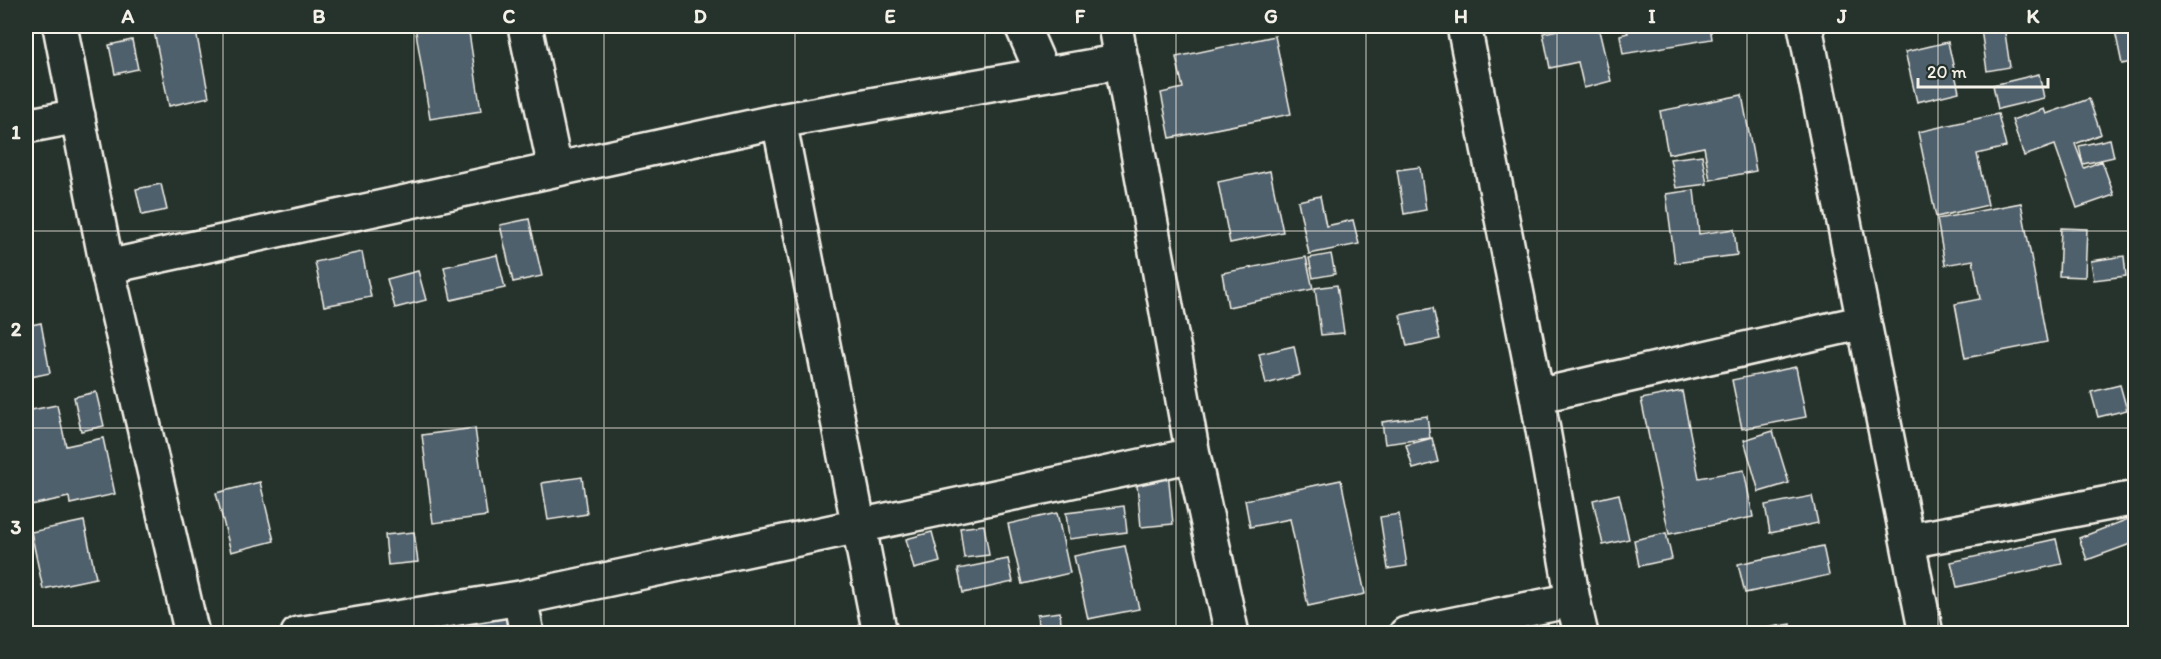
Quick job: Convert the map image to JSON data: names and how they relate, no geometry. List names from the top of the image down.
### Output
{
  "scale_bar": "20 m",
  "grid": {
    "columns": [
      "A",
      "B",
      "C",
      "D",
      "E",
      "F",
      "G",
      "H",
      "I",
      "J",
      "K"
    ],
    "rows": ["1", "2", "3"]
  }
}
